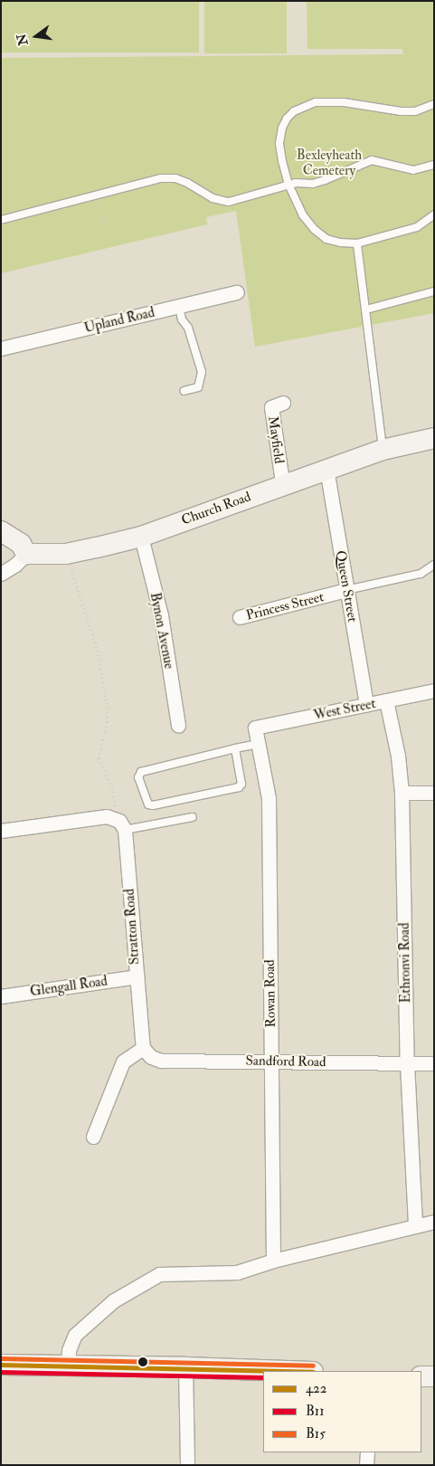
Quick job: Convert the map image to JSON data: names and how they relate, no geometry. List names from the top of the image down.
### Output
{
  "streets": {
    "street": [
      "Upland Road",
      "Mayfield",
      "Church Road",
      "Queen Street",
      "Princess Street",
      "Bynon Avenue",
      "West Street",
      "Stratton Road",
      "Ethronvi Road",
      "Glengall Road",
      "Rowan Road",
      "Sandford Road"
    ]
  },
  "crossings": [
    ["Mayfield", "Church Road"],
    ["Church Road", "Queen Street"],
    ["Church Road", "Bynon Avenue"],
    ["Queen Street", "Princess Street"],
    ["Queen Street", "West Street"],
    ["West Street", "Ethronvi Road"],
    ["West Street", "Rowan Road"],
    ["Stratton Road", "Glengall Road"],
    ["Stratton Road", "Sandford Road"],
    ["Ethronvi Road", "Sandford Road"],
    ["Rowan Road", "Sandford Road"]
  ],
  "parks": ["Bexleyheath Cemetery"],
  "lines": ["transit line B15", "transit line 422", "transit line B11"],
  "legend": ["422", "B11", "B15"],
  "north": "left"
}
